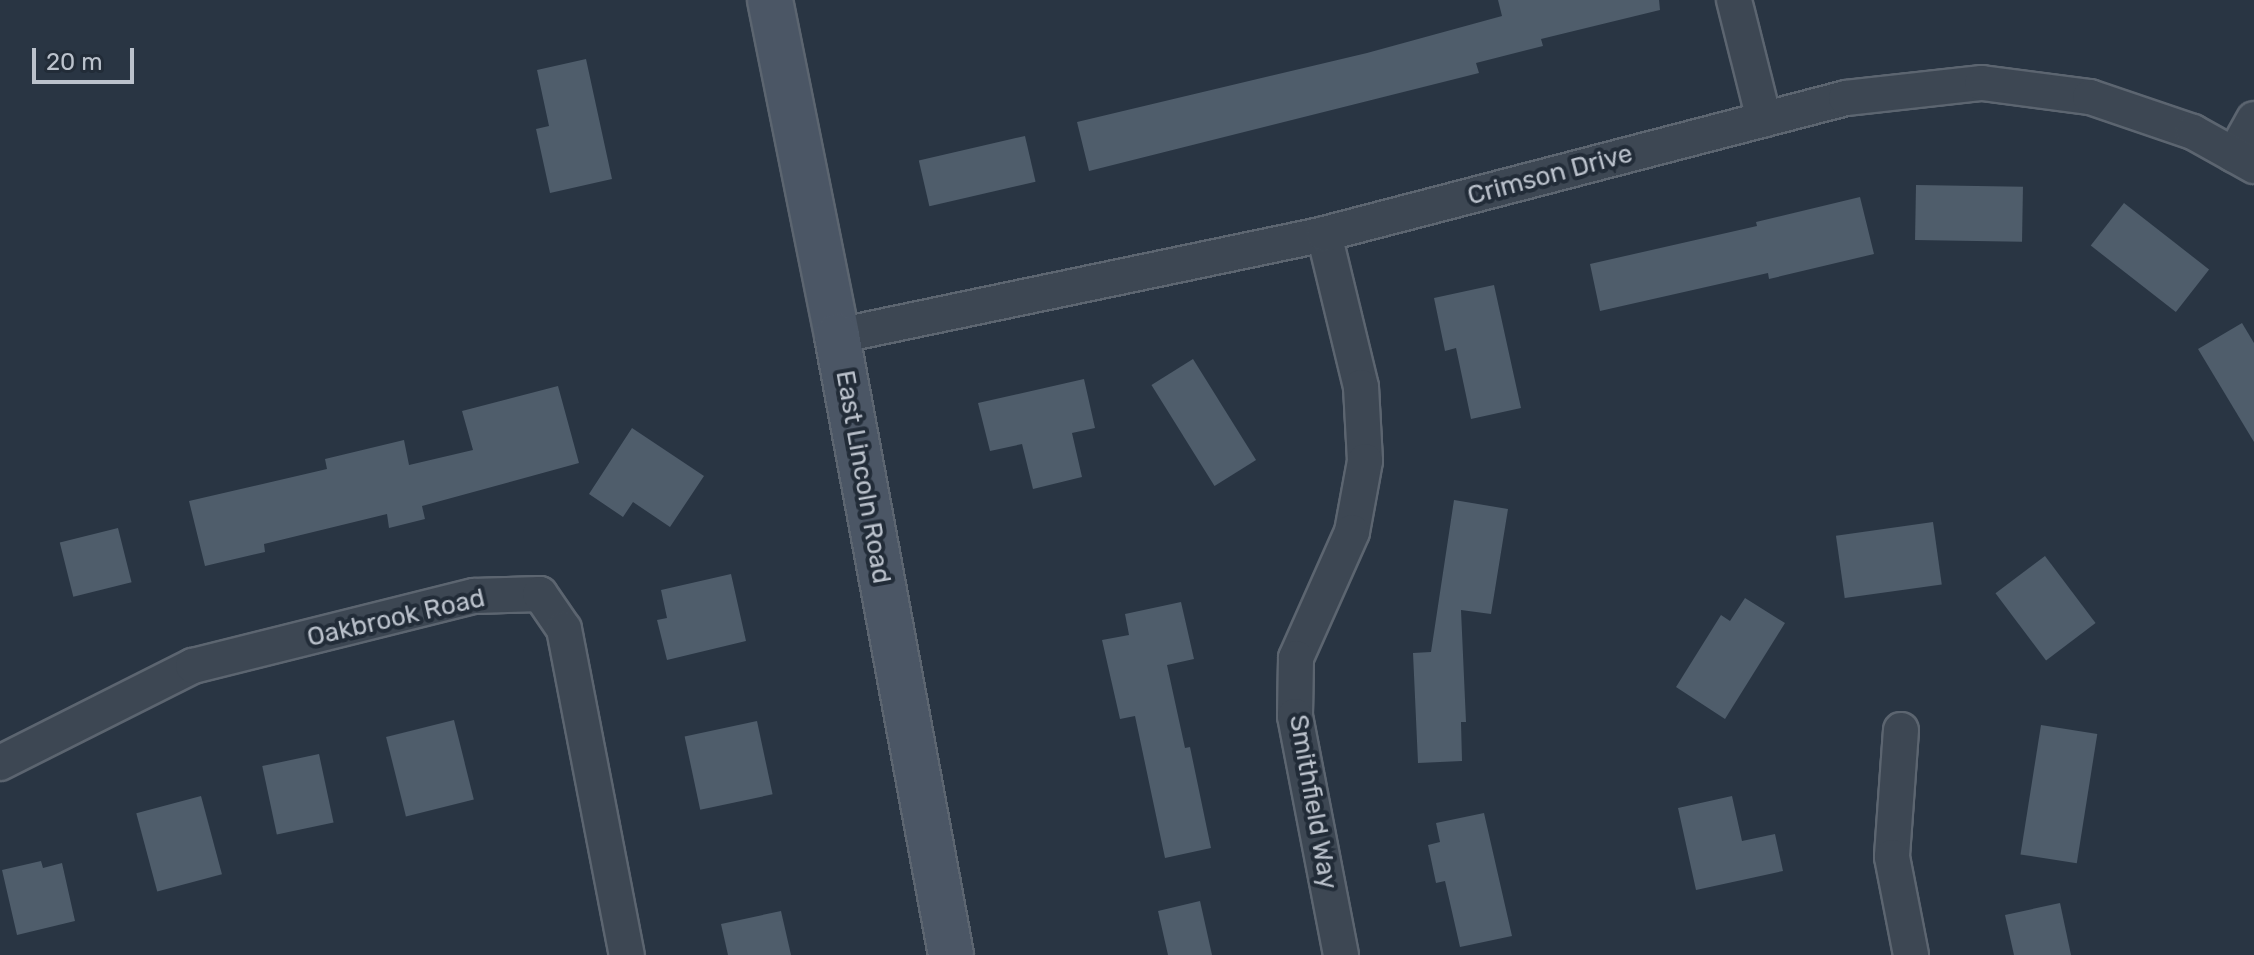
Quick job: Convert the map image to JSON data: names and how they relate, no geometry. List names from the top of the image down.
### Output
{
  "streets": {
    "main road": ["East Lincoln Road"],
    "street": ["Crimson Drive", "Oakbrook Road", "Smithfield Way"]
  },
  "crossings": [
    ["Crimson Drive", "East Lincoln Road"],
    ["Crimson Drive", "Smithfield Way"]
  ],
  "scale_bar": "20 m"
}
